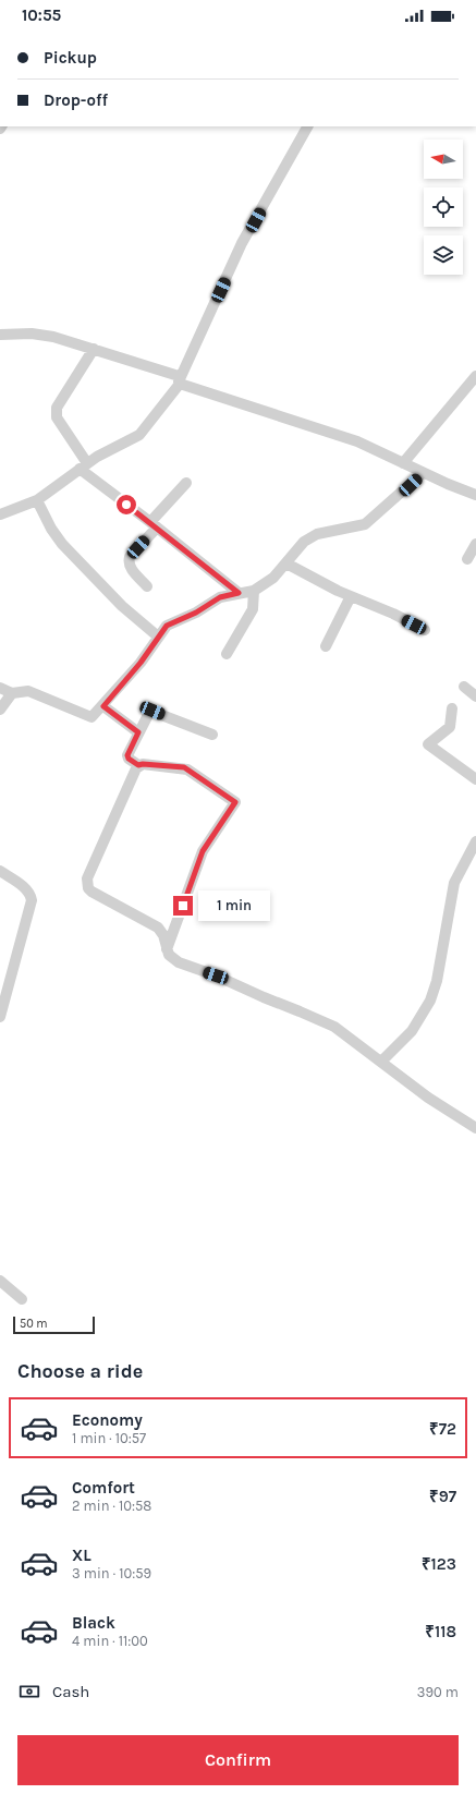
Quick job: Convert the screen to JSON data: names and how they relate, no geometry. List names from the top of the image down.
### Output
{
  "scale_bar": "50 m",
  "north": "left",
  "page": {
    "status": "10:55",
    "banner": ["Pickup", "Drop-off"],
    "bubble": "1 min",
    "scale": "50 m",
    "heading": "Choose a ride",
    "list": [
      {
        "name": "Economy",
        "note": "1 min · 10:57",
        "value": "₹72"
      },
      {
        "name": "Comfort",
        "note": "2 min · 10:58",
        "value": "₹97"
      },
      {
        "name": "XL",
        "note": "3 min · 10:59",
        "value": "₹123"
      },
      {
        "name": "Black",
        "note": "4 min · 11:00",
        "value": "₹118"
      }
    ],
    "pay": ["Cash", "390 m"],
    "buttons": "Confirm"
  }
}
